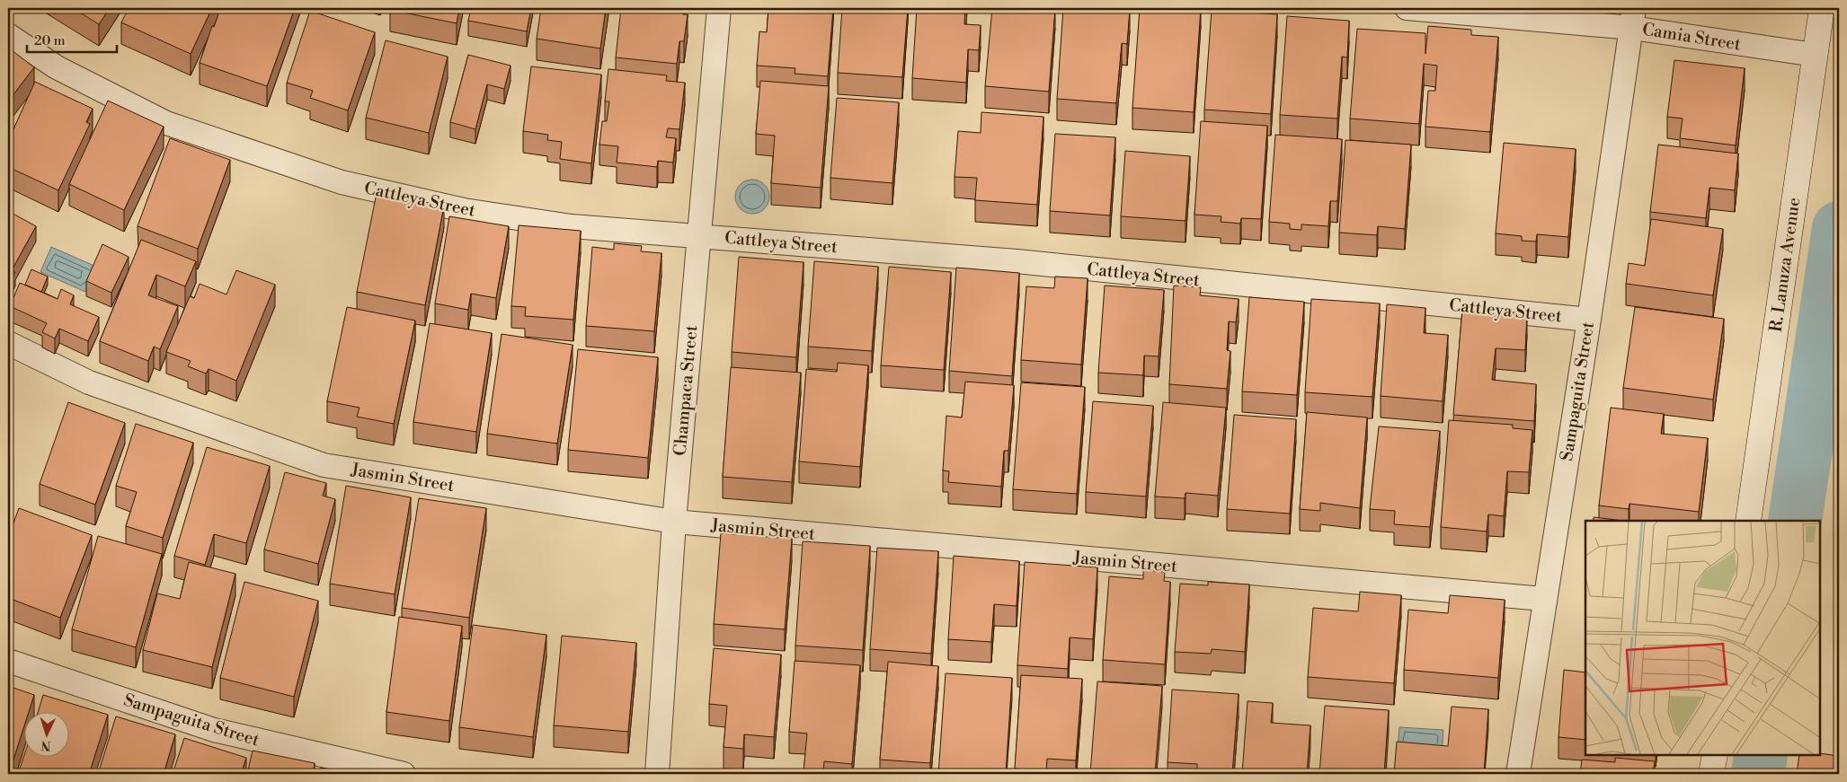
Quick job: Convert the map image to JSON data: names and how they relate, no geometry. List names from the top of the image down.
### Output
{
  "streets": {
    "main road": ["R. Lanuza Avenue"],
    "street": [
      "Camia Street",
      "Cattleya Street",
      "Champaca Street",
      "Sampaguita Street",
      "Jasmin Street"
    ]
  },
  "crossings": [
    ["Camia Street", "R. Lanuza Avenue"],
    ["Camia Street", "Sampaguita Street"],
    ["Cattleya Street", "Champaca Street"],
    ["Cattleya Street", "Sampaguita Street"],
    ["Champaca Street", "Jasmin Street"],
    ["Sampaguita Street", "Jasmin Street"]
  ],
  "scale_bar": "20 m",
  "north": "bottom"
}
